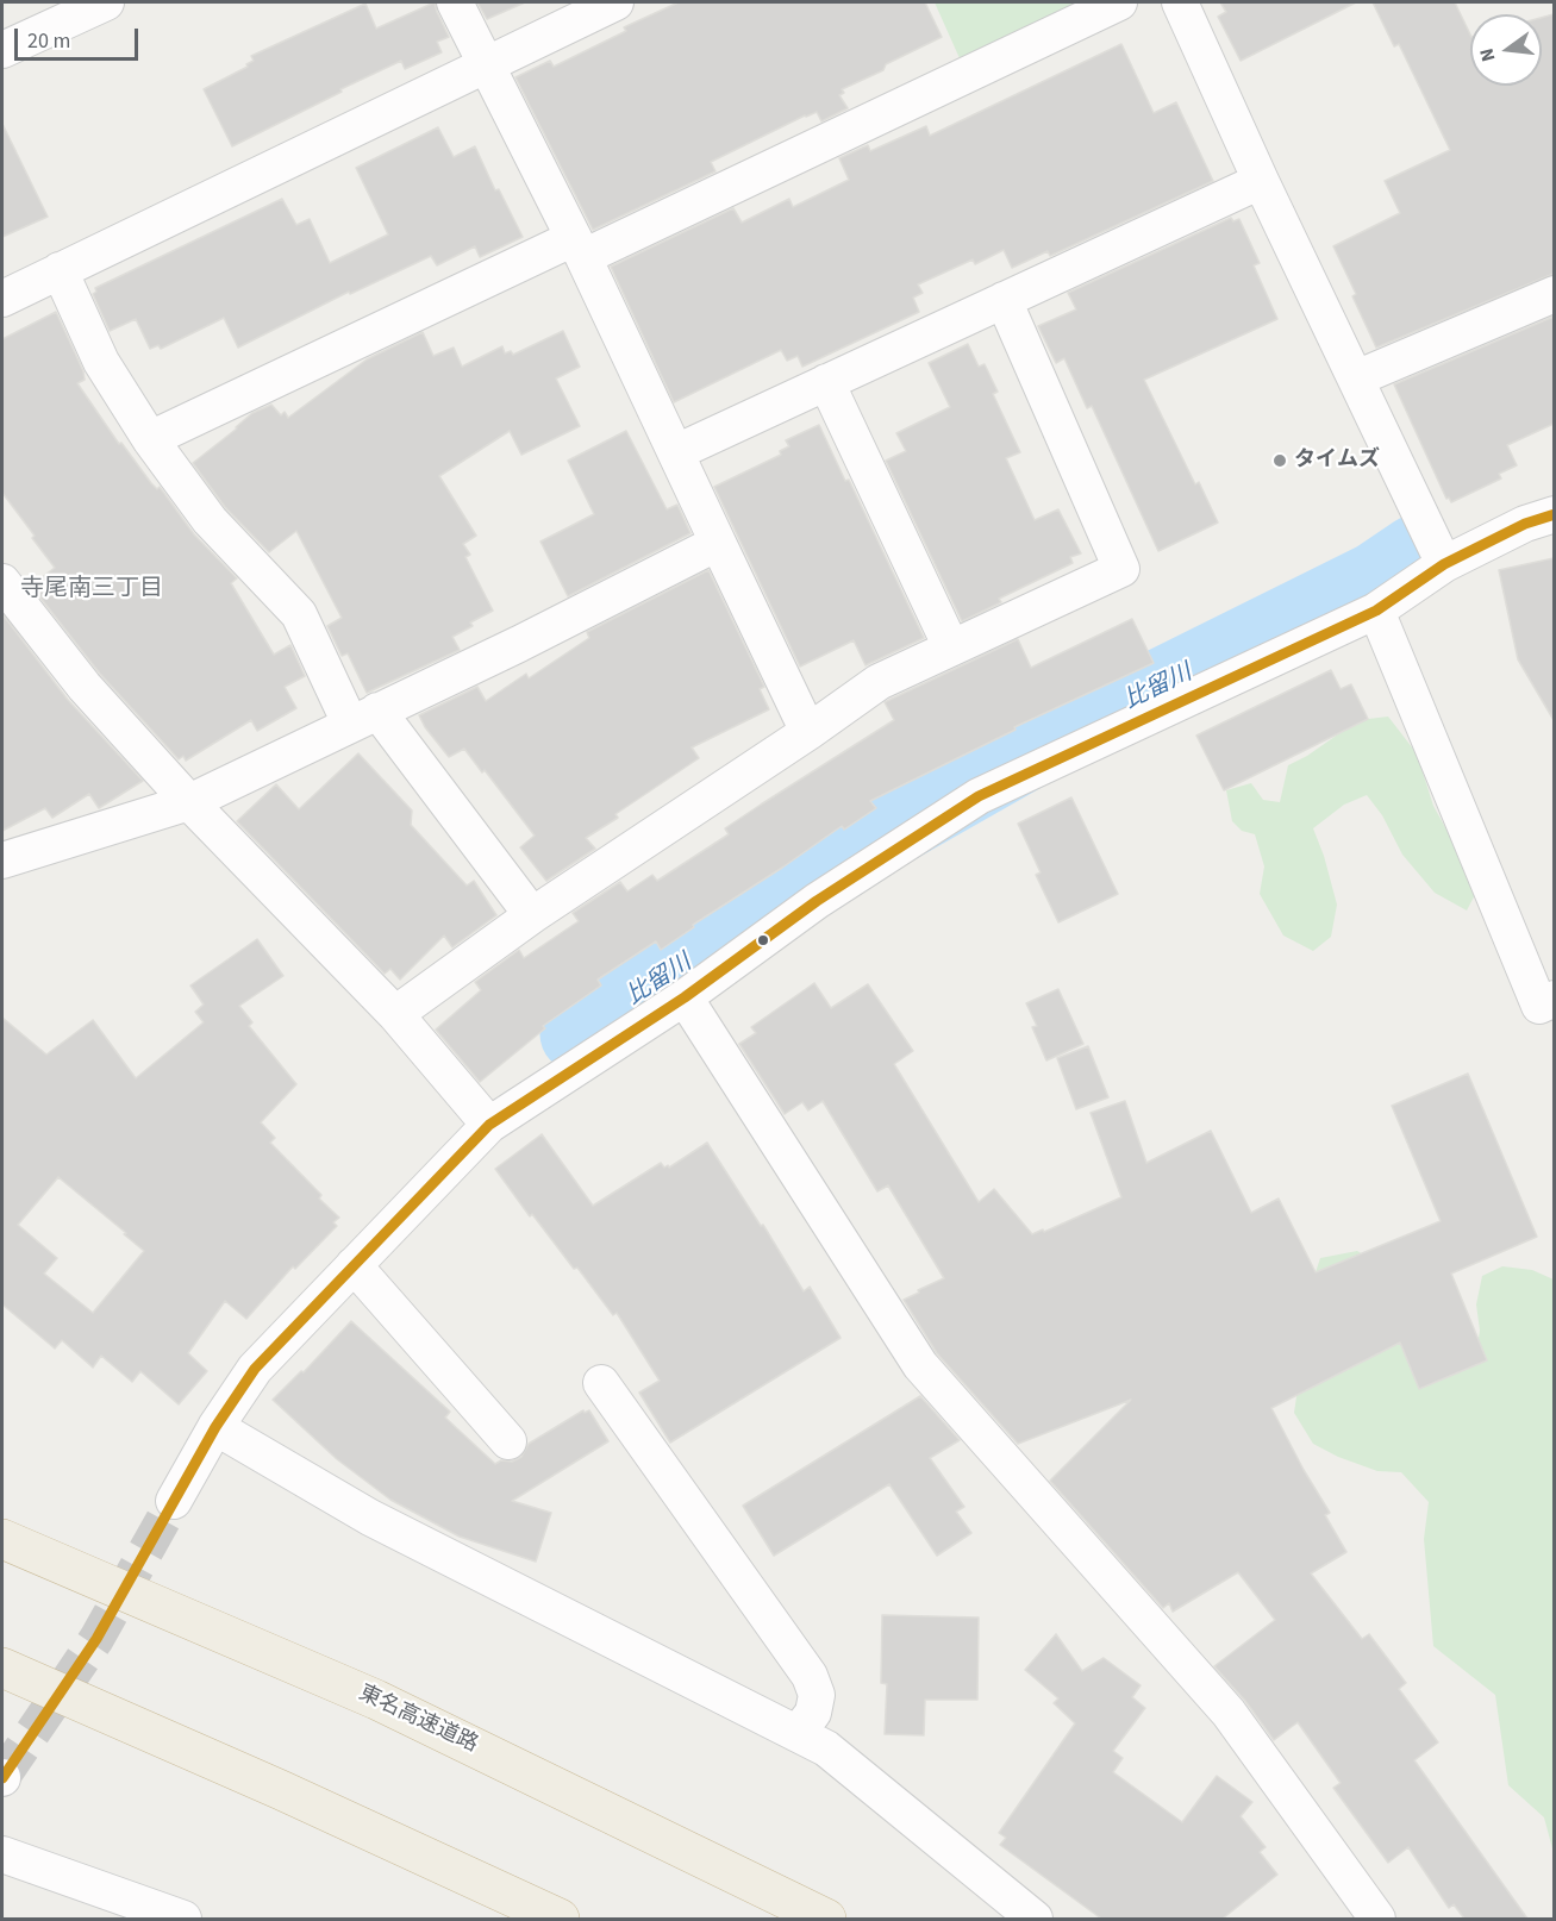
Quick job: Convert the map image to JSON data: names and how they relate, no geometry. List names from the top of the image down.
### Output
{
  "streets": {
    "highway": ["東名高速道路"]
  },
  "districts": ["寺尾南三丁目"],
  "water": ["比留川"],
  "places": ["タイムズ"],
  "scale_bar": "20 m",
  "north": "left"
}
